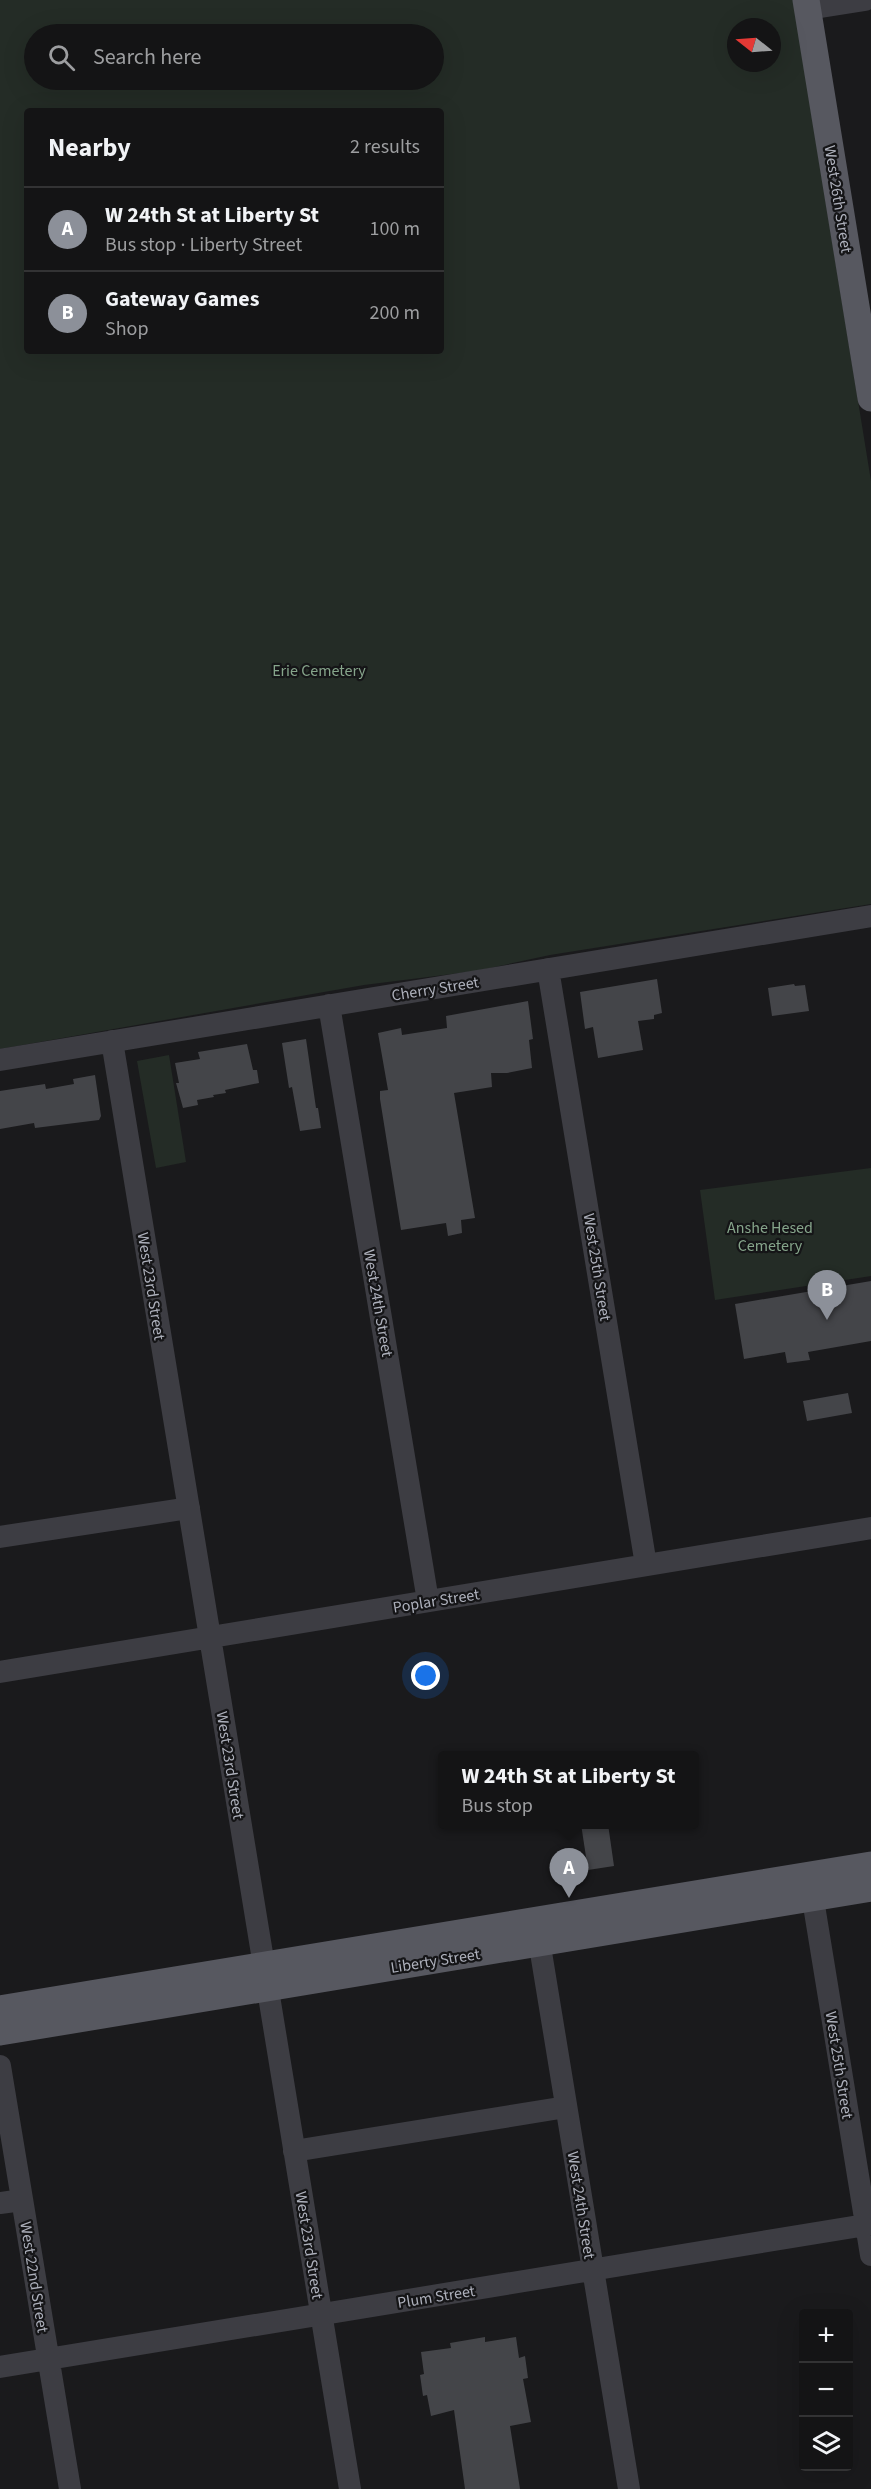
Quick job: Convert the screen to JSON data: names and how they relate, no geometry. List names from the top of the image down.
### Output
{
  "streets": {
    "main road": ["West 26th Street", "Liberty Street"],
    "street": [
      "Cherry Street",
      "West 25th Street",
      "West 23rd Street",
      "West 24th Street",
      "Poplar Street",
      "West 22nd Street",
      "Plum Street"
    ]
  },
  "crossings": [
    ["Cherry Street", "West 25th Street"],
    ["Cherry Street", "West 23rd Street"],
    ["Cherry Street", "West 24th Street"],
    ["West 25th Street", "Poplar Street"],
    ["West 25th Street", "Liberty Street"],
    ["West 25th Street", "Plum Street"],
    ["West 23rd Street", "Poplar Street"],
    ["West 23rd Street", "Liberty Street"],
    ["West 23rd Street", "Plum Street"],
    ["West 24th Street", "Poplar Street"],
    ["West 24th Street", "Liberty Street"],
    ["West 24th Street", "Plum Street"],
    ["West 22nd Street", "Plum Street"]
  ],
  "parks": ["Erie Cemetery", "Anshe Hesed Cemetery"],
  "north": "left",
  "page": {
    "search": "Search here",
    "heading": ["Nearby", "2 results"],
    "list": [
      {
        "mark": "A",
        "name": "W 24th St at Liberty St",
        "note": "Bus stop · Liberty Street",
        "value": "100 m"
      },
      {
        "mark": "B",
        "name": "Gateway Games",
        "note": "Shop",
        "value": "200 m"
      }
    ],
    "pins": ["B", "A"],
    "popup": ["W 24th St at Liberty St", "Bus stop"],
    "map_buttons": ["+", "−"]
  }
}
